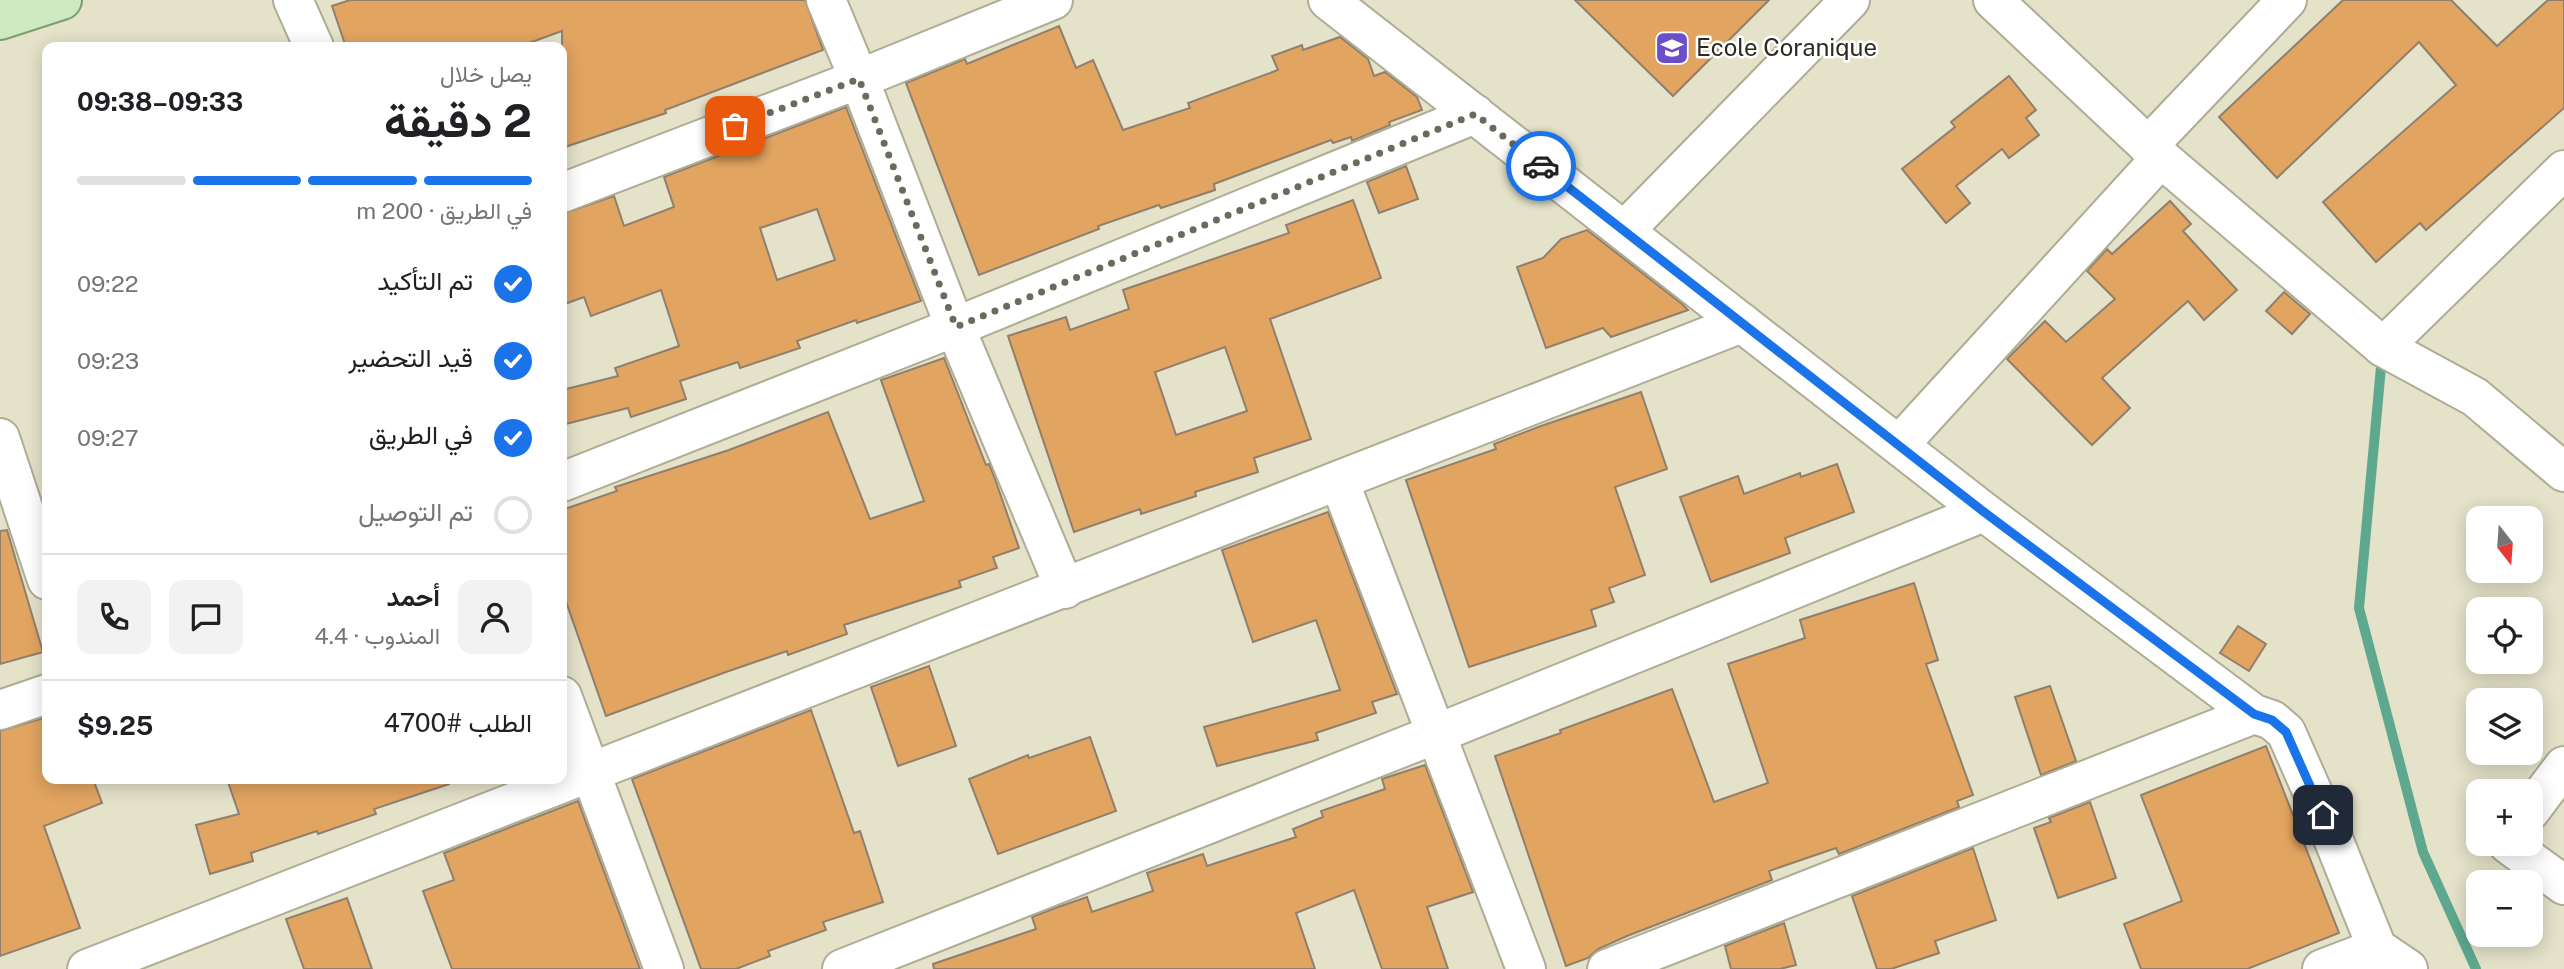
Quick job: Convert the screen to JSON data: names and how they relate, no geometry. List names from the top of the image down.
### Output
{
  "places": {
    "school or university": ["Ecole Coranique"]
  },
  "north": "bottom",
  "page": {
    "heading": ["2 دقيقة", "يصل خلال", "09:33–09:38"],
    "panel": [
      "أحمد",
      "المندوب · 4.4",
      "الطلب #4700",
      "$9.25"
    ],
    "bar": "في الطريق · 200 m",
    "list": [
      ["تم التأكيد", "09:22"],
      ["قيد التحضير", "09:23"],
      ["في الطريق", "09:27"],
      "تم التوصيل"
    ],
    "map_buttons": ["+", "−"]
  }
}
